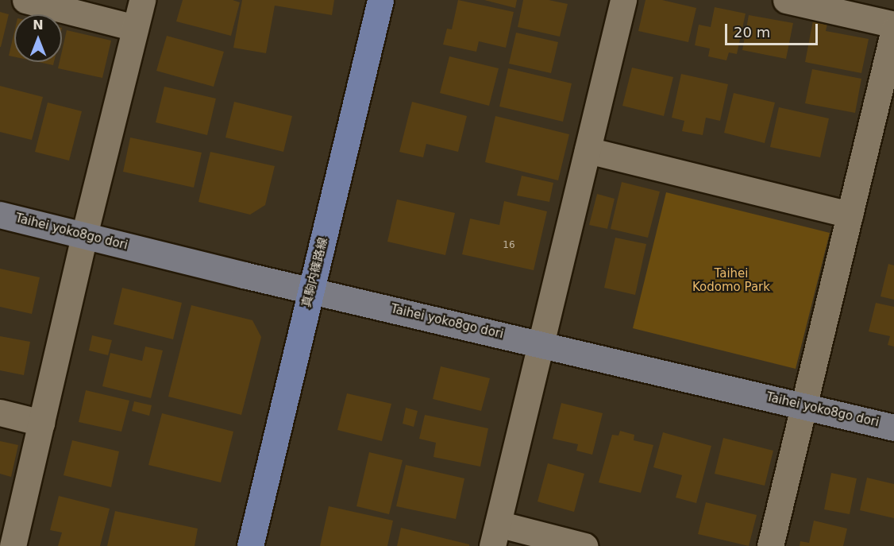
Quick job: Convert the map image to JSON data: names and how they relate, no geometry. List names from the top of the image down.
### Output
{
  "streets": {
    "main road": ["真駒内篠路線"],
    "street": ["Taihei yoko8go dori"]
  },
  "crossings": [
    ["Taihei yoko8go dori", "真駒内篠路線"]
  ],
  "parks": ["Taihei Kodomo Park"],
  "house_numbers": ["16"],
  "scale_bar": "20 m",
  "north": "top"
}
